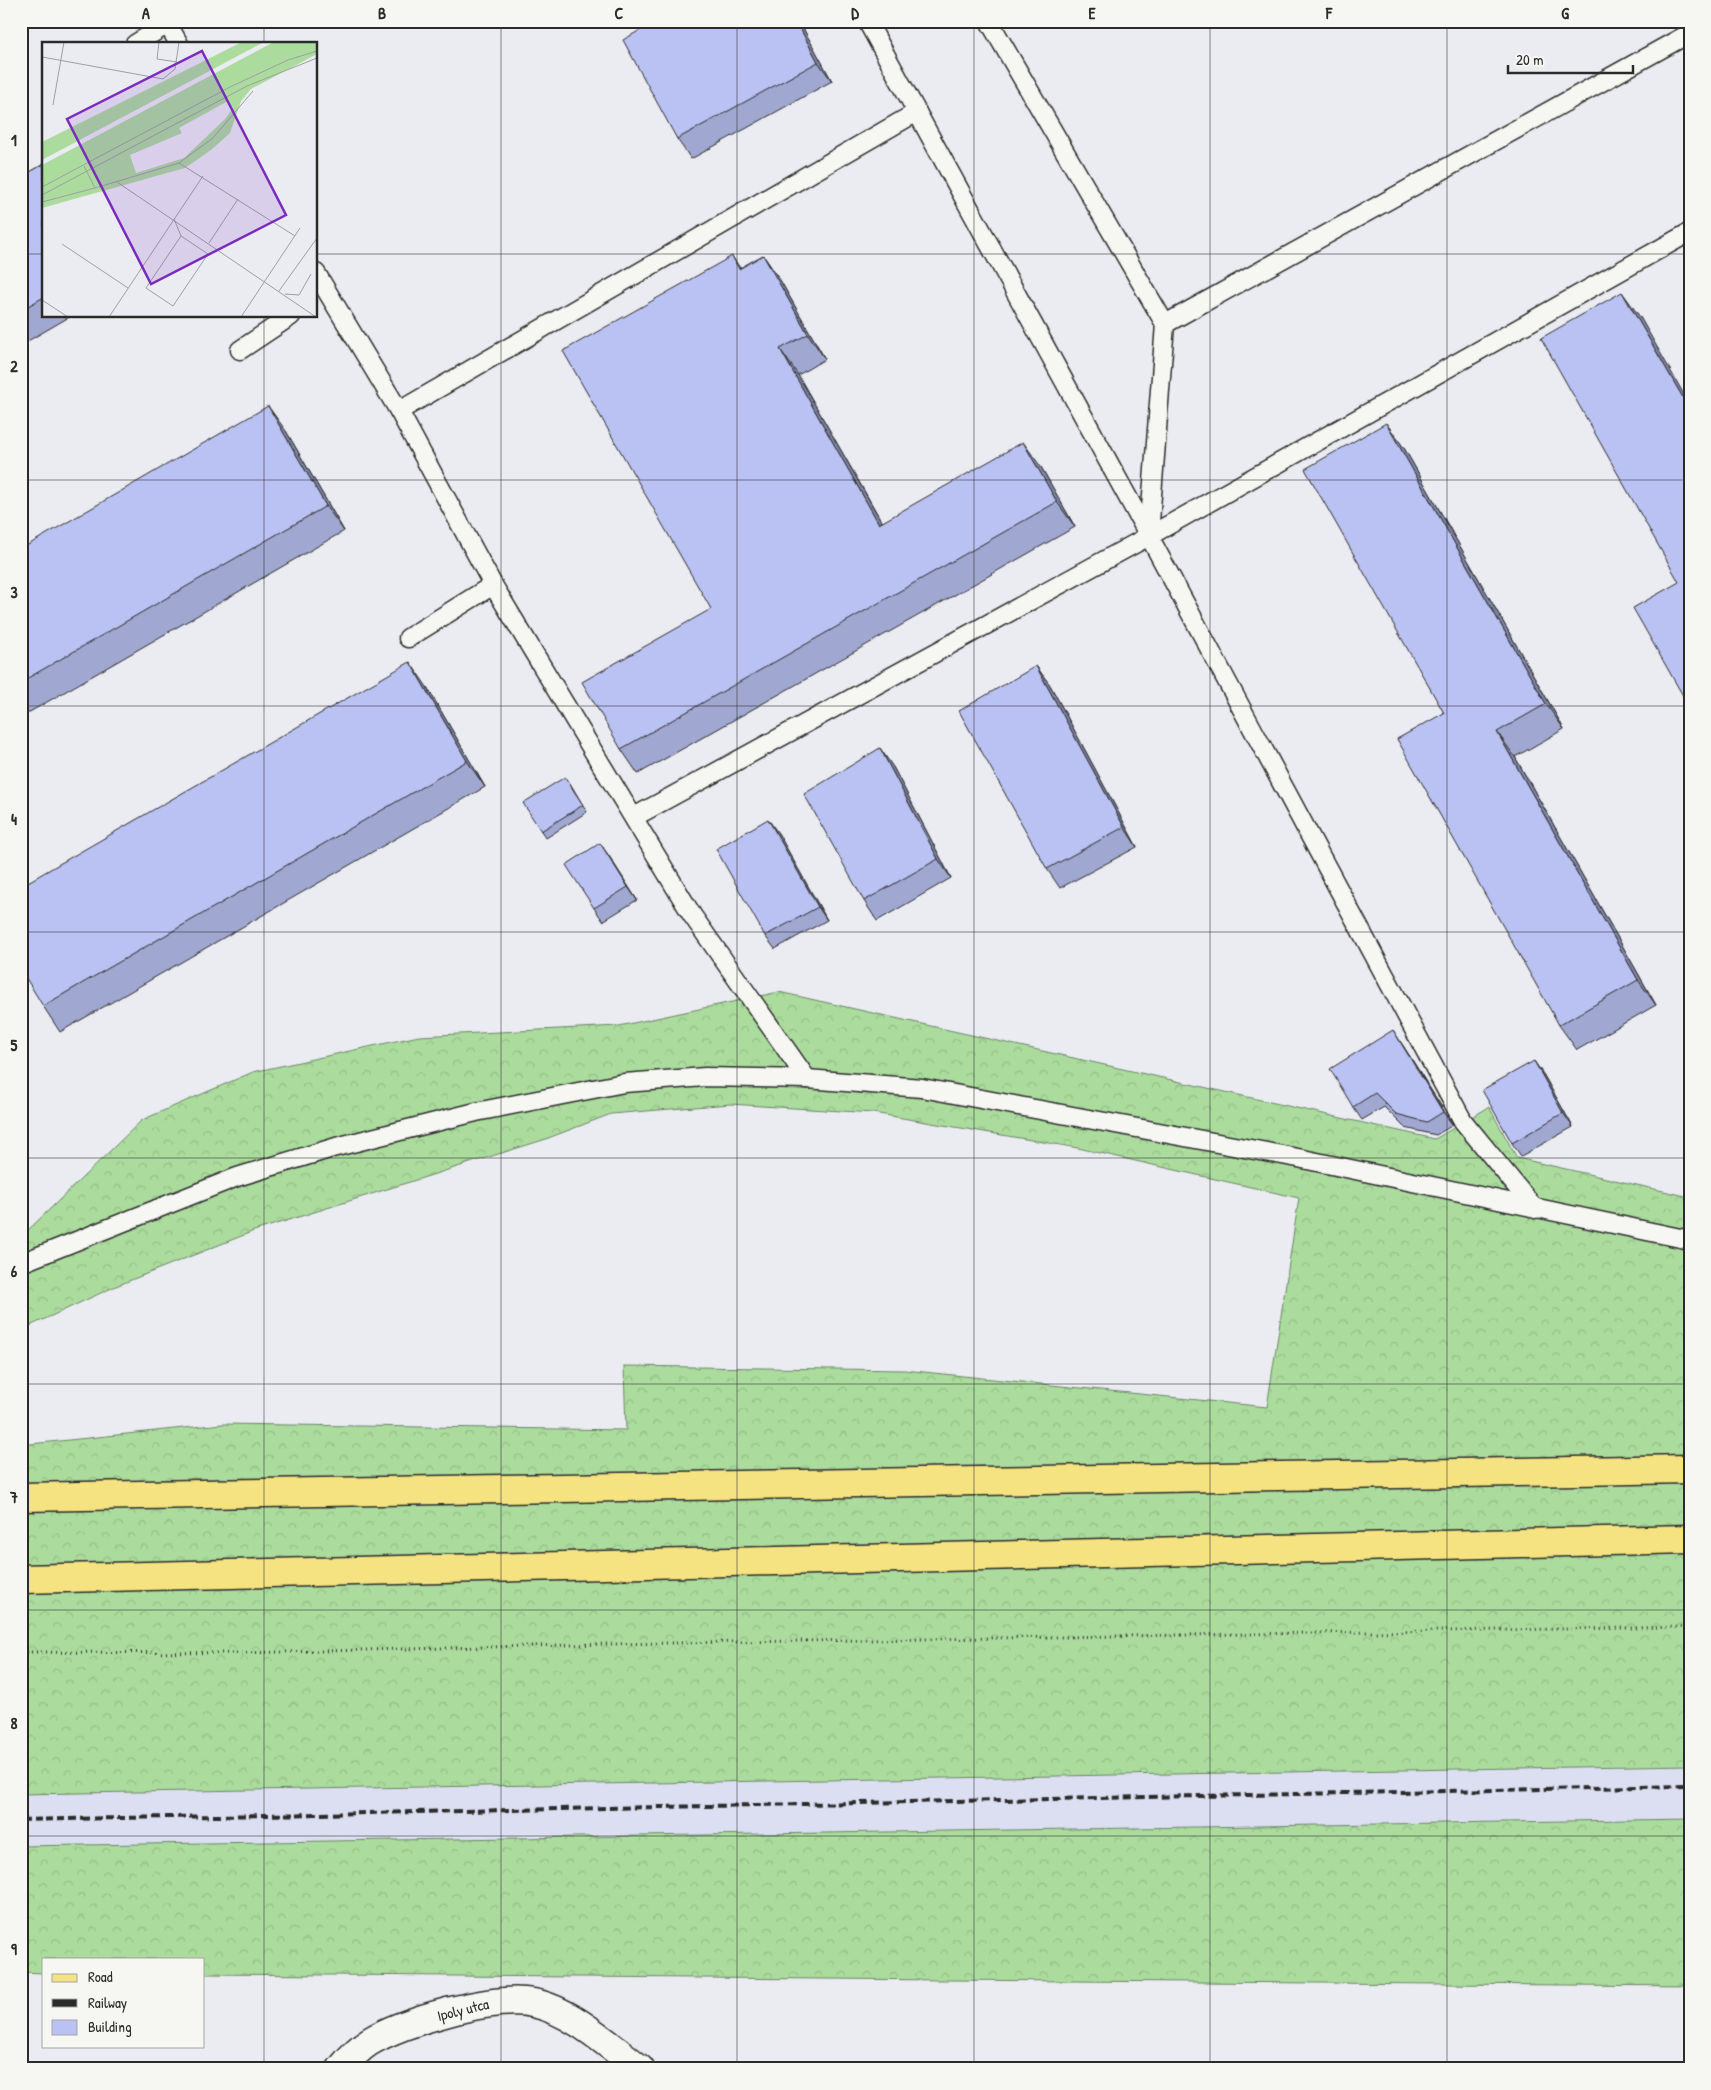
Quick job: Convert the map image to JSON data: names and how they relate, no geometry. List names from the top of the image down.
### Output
{
  "streets": {
    "street": ["Ipoly utca"]
  },
  "legend": ["Road", "Railway", "Building"],
  "scale_bar": "20 m",
  "grid": {
    "columns": [
      "A",
      "B",
      "C",
      "D",
      "E",
      "F",
      "G"
    ],
    "rows": [
      "1",
      "2",
      "3",
      "4",
      "5",
      "6",
      "7",
      "8",
      "9"
    ]
  }
}
